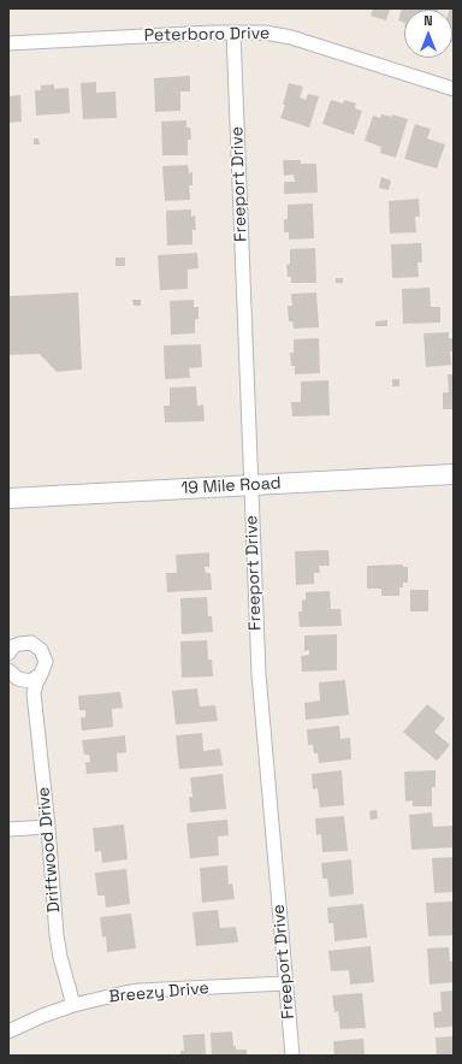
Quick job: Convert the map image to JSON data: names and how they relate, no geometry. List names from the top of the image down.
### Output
{
  "streets": {
    "street": [
      "Peterboro Drive",
      "Freeport Drive",
      "19 Mile Road",
      "Driftwood Drive",
      "Breezy Drive"
    ]
  },
  "crossings": [
    ["Peterboro Drive", "Freeport Drive"],
    ["Freeport Drive", "19 Mile Road"],
    ["Freeport Drive", "Breezy Drive"],
    ["Driftwood Drive", "Breezy Drive"]
  ],
  "north": "top"
}
